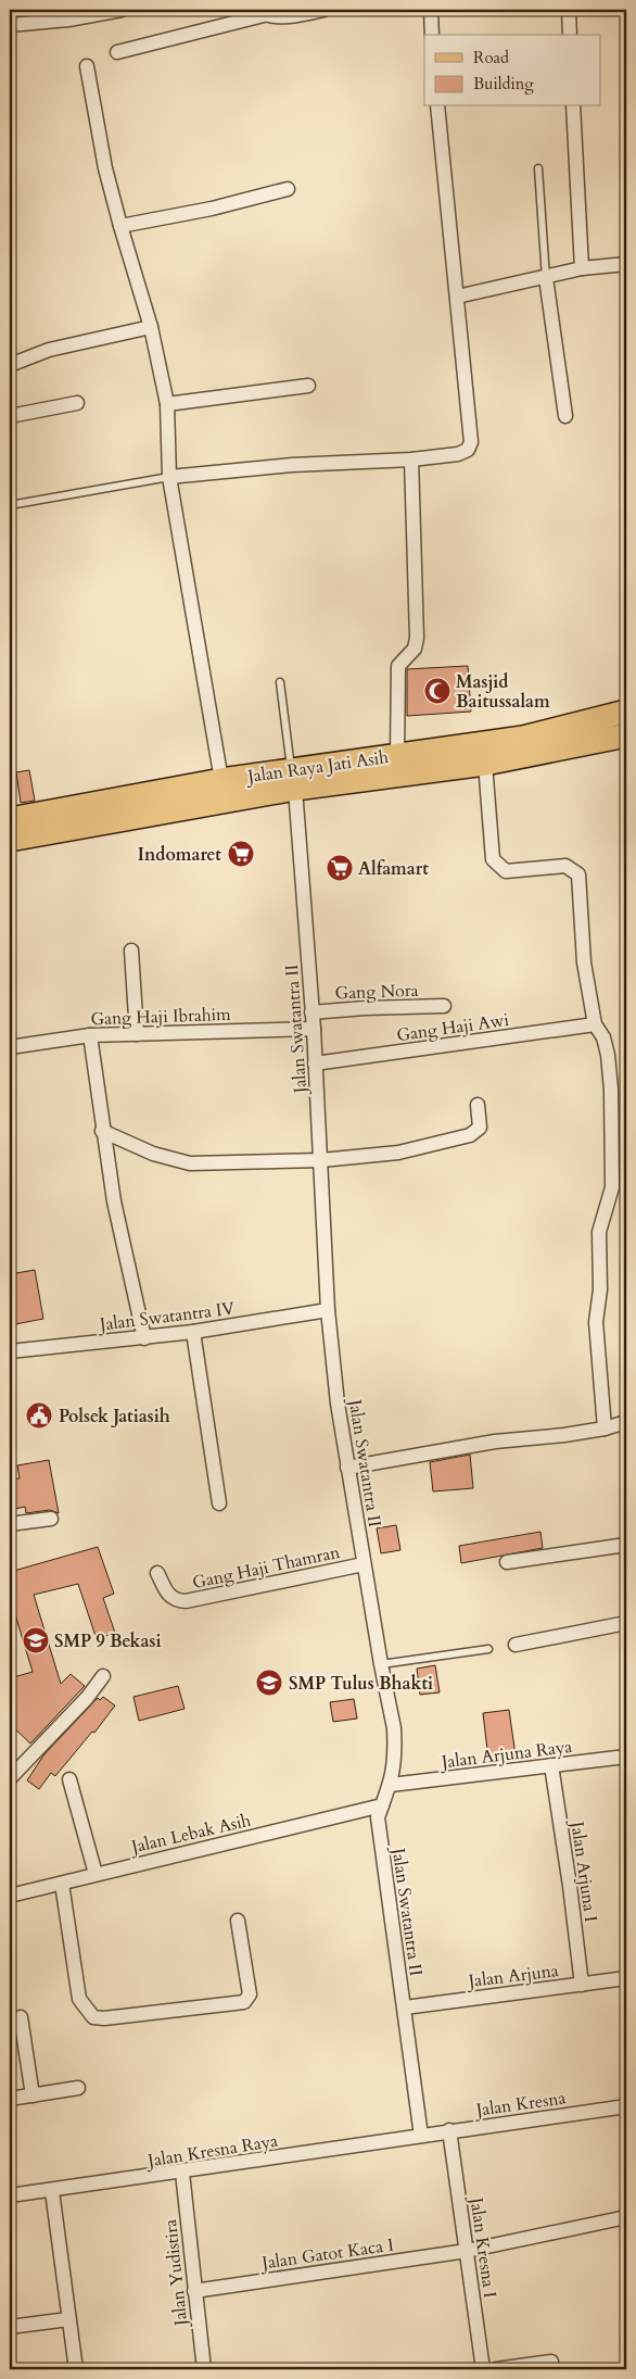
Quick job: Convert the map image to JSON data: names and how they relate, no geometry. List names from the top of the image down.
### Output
{
  "streets": {
    "main road": ["Jalan Raya Jati Asih"],
    "street": [
      "Gang Nora",
      "Gang Haji Ibrahim",
      "Gang Haji Awi",
      "Jalan Swatantra II",
      "Jalan Swatantra IV",
      "Gang Haji Thamran",
      "Jalan Arjuna Raya",
      "Jalan Lebak Asih",
      "Jalan Arjuna I",
      "Jalan Arjuna",
      "Jalan Kresna",
      "Jalan Kresna Raya",
      "Jalan Kresna I",
      "Jalan Gatot Kaca I",
      "Jalan Yudistira"
    ]
  },
  "crossings": [
    ["Jalan Raya Jati Asih", "Jalan Swatantra II"],
    ["Gang Nora", "Jalan Swatantra II"],
    ["Gang Haji Ibrahim", "Jalan Swatantra II"],
    ["Gang Haji Awi", "Jalan Swatantra II"],
    ["Jalan Swatantra II", "Jalan Swatantra IV"],
    ["Jalan Swatantra II", "Gang Haji Thamran"],
    ["Jalan Swatantra II", "Jalan Arjuna Raya"],
    ["Jalan Swatantra II", "Jalan Lebak Asih"],
    ["Jalan Swatantra II", "Jalan Arjuna"],
    ["Jalan Swatantra II", "Jalan Kresna"],
    ["Jalan Swatantra II", "Jalan Kresna Raya"],
    ["Jalan Arjuna Raya", "Jalan Arjuna I"],
    ["Jalan Arjuna I", "Jalan Arjuna"],
    ["Jalan Kresna", "Jalan Kresna Raya"],
    ["Jalan Kresna", "Jalan Kresna I"],
    ["Jalan Kresna Raya", "Jalan Yudistira"],
    ["Jalan Kresna I", "Jalan Gatot Kaca I"],
    ["Jalan Gatot Kaca I", "Jalan Yudistira"]
  ],
  "places": {
    "mosque": ["Masjid Baitussalam"],
    "supermarket": ["Indomaret", "Alfamart"],
    "public building": ["Polsek Jatiasih"],
    "school or university": ["SMP 9 Bekasi", "SMP Tulus Bhakti"]
  },
  "legend": ["Road", "Building"]
}
